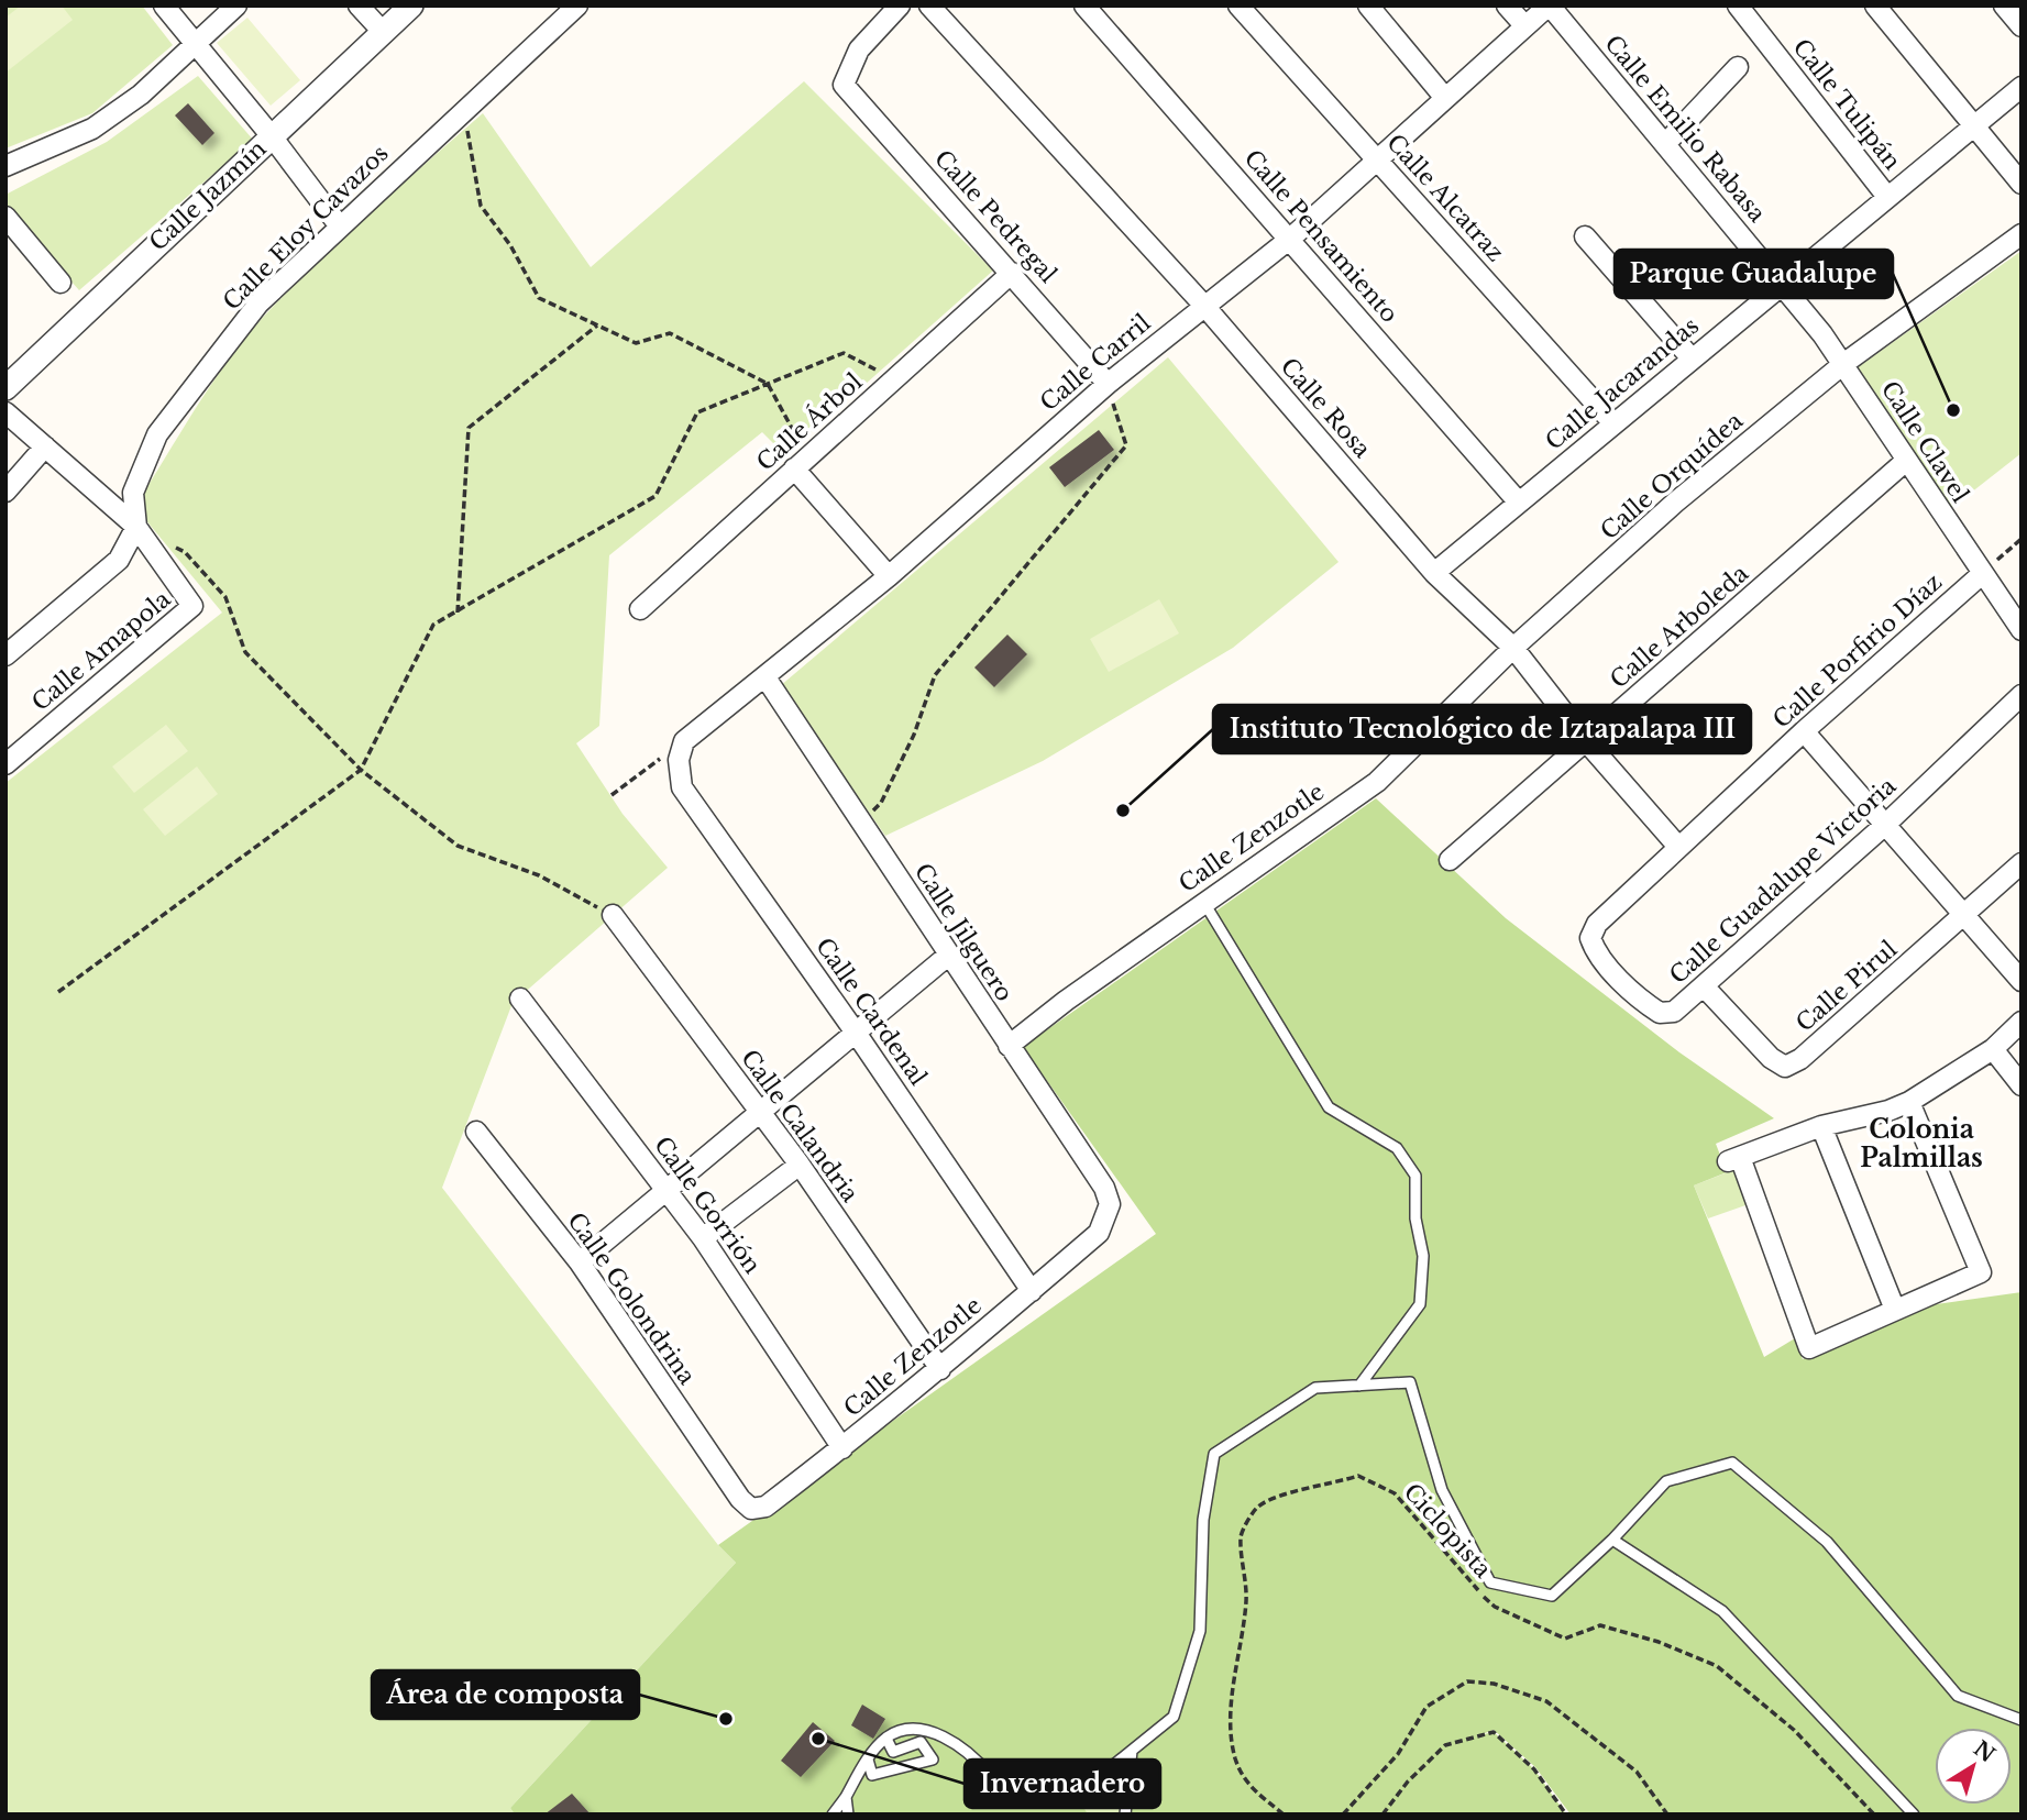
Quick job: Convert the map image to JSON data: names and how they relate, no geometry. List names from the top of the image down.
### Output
{
  "streets": {
    "street": [
      "Calle Tulipán",
      "Calle Emilio Rabasa",
      "Calle Jazmín",
      "Calle Alcatraz",
      "Calle Pedregal",
      "Calle Eloy Cavazos",
      "Calle Pensamiento",
      "Calle Carril",
      "Calle Jacarandas",
      "Calle Rosa",
      "Calle Árbol",
      "Calle Clavel",
      "Calle Orquídea",
      "Calle Arboleda",
      "Calle Amapola",
      "Calle Porfirio Díaz",
      "Calle Zenzotle",
      "Calle Guadalupe Victoria",
      "Calle Jilguero",
      "Calle Pirul",
      "Calle Cardenal",
      "Calle Calandria",
      "Calle Gorrión",
      "Calle Golondrina"
    ],
    "path": ["Ciclopista"]
  },
  "crossings": [
    ["Calle Tulipán", "Calle Jacarandas"],
    ["Calle Emilio Rabasa", "Calle Carril"],
    ["Calle Emilio Rabasa", "Calle Jacarandas"],
    ["Calle Emilio Rabasa", "Calle Clavel"],
    ["Calle Alcatraz", "Calle Carril"],
    ["Calle Alcatraz", "Calle Jacarandas"],
    ["Calle Pedregal", "Calle Carril"],
    ["Calle Pedregal", "Calle Árbol"],
    ["Calle Eloy Cavazos", "Calle Amapola"],
    ["Calle Pensamiento", "Calle Carril"],
    ["Calle Pensamiento", "Calle Jacarandas"],
    ["Calle Carril", "Calle Rosa"],
    ["Calle Carril", "Calle Jilguero"],
    ["Calle Carril", "Calle Cardenal"],
    ["Calle Jacarandas", "Calle Rosa"],
    ["Calle Jacarandas", "Calle Clavel"],
    ["Calle Rosa", "Calle Orquídea"],
    ["Calle Rosa", "Calle Arboleda"],
    ["Calle Rosa", "Calle Porfirio Díaz"],
    ["Calle Clavel", "Calle Orquídea"],
    ["Calle Clavel", "Calle Arboleda"],
    ["Calle Clavel", "Calle Porfirio Díaz"],
    ["Calle Orquídea", "Calle Zenzotle"],
    ["Calle Porfirio Díaz", "Calle Guadalupe Victoria"],
    ["Calle Zenzotle", "Calle Jilguero"],
    ["Calle Zenzotle", "Calle Cardenal"],
    ["Calle Zenzotle", "Calle Calandria"],
    ["Calle Zenzotle", "Calle Gorrión"],
    ["Calle Zenzotle", "Calle Golondrina"],
    ["Calle Guadalupe Victoria", "Calle Pirul"]
  ],
  "districts": ["Colonia Palmillas"],
  "places": [
    "Parque Guadalupe",
    "Instituto Tecnológico de Iztapalapa III",
    "Área de composta",
    "Invernadero"
  ],
  "north": "top right"
}
